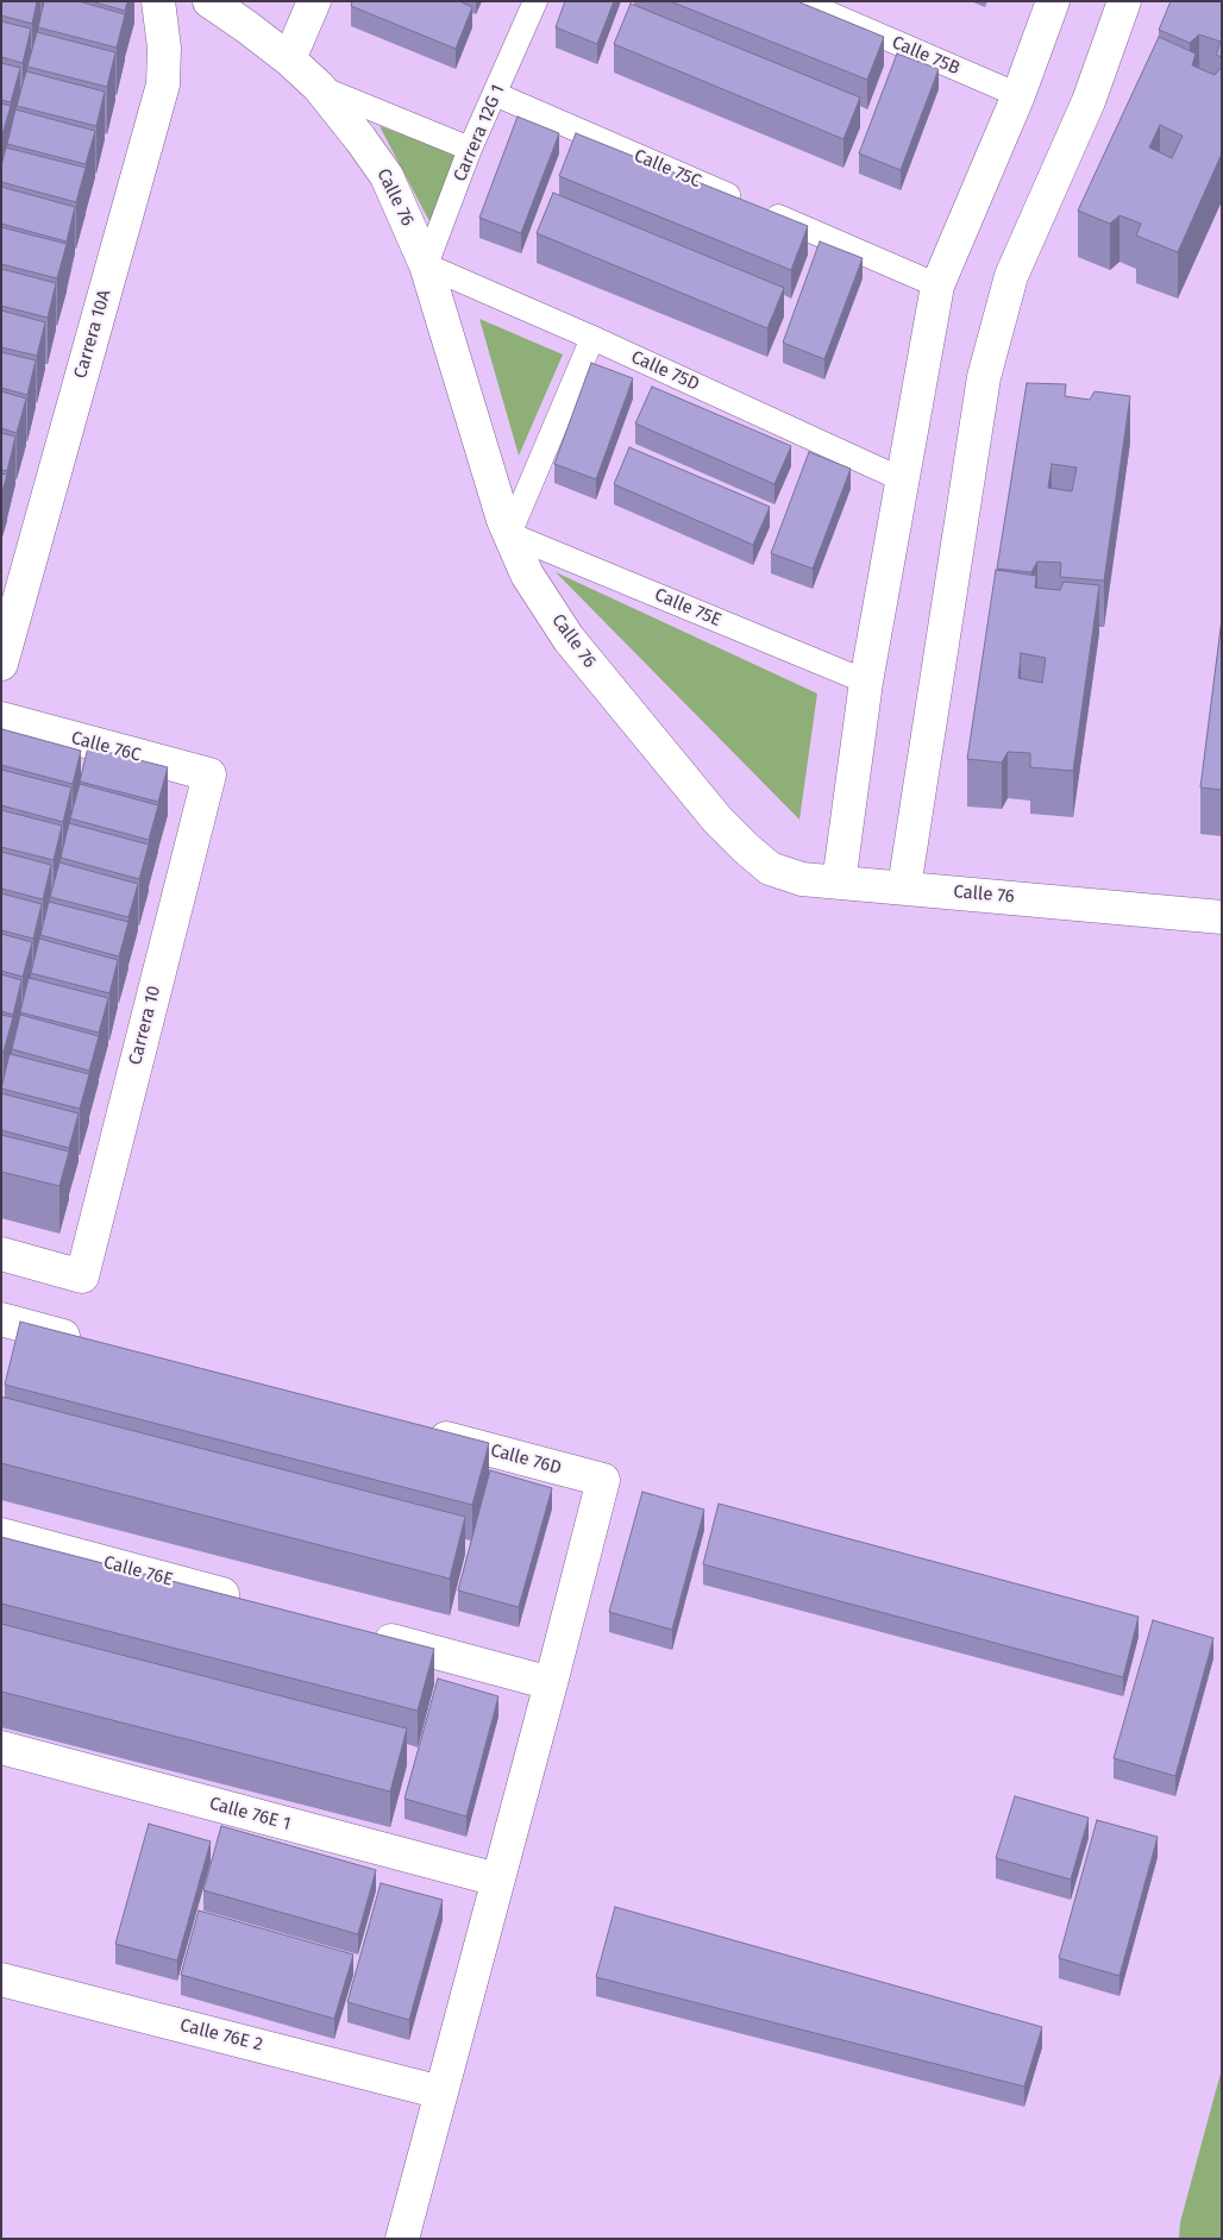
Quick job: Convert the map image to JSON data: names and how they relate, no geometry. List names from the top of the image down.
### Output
{
  "streets": {
    "street": [
      "Calle 76",
      "Carrera 10A",
      "Calle 76C",
      "Carrera 10",
      "Calle 76D",
      "Calle 76E",
      "Calle 76E 1",
      "Calle 76E 2"
    ],
    "lane": [
      "Calle 75B",
      "Carrera 12G 1",
      "Calle 75C",
      "Calle 75D",
      "Calle 75E"
    ]
  },
  "crossings": [
    ["Carrera 12G 1", "Calle 75C"],
    ["Carrera 12G 1", "Calle 76"],
    ["Carrera 12G 1", "Calle 75D"],
    ["Calle 76", "Calle 75D"],
    ["Calle 76", "Calle 75E"],
    ["Calle 76C", "Carrera 10"]
  ]
}
